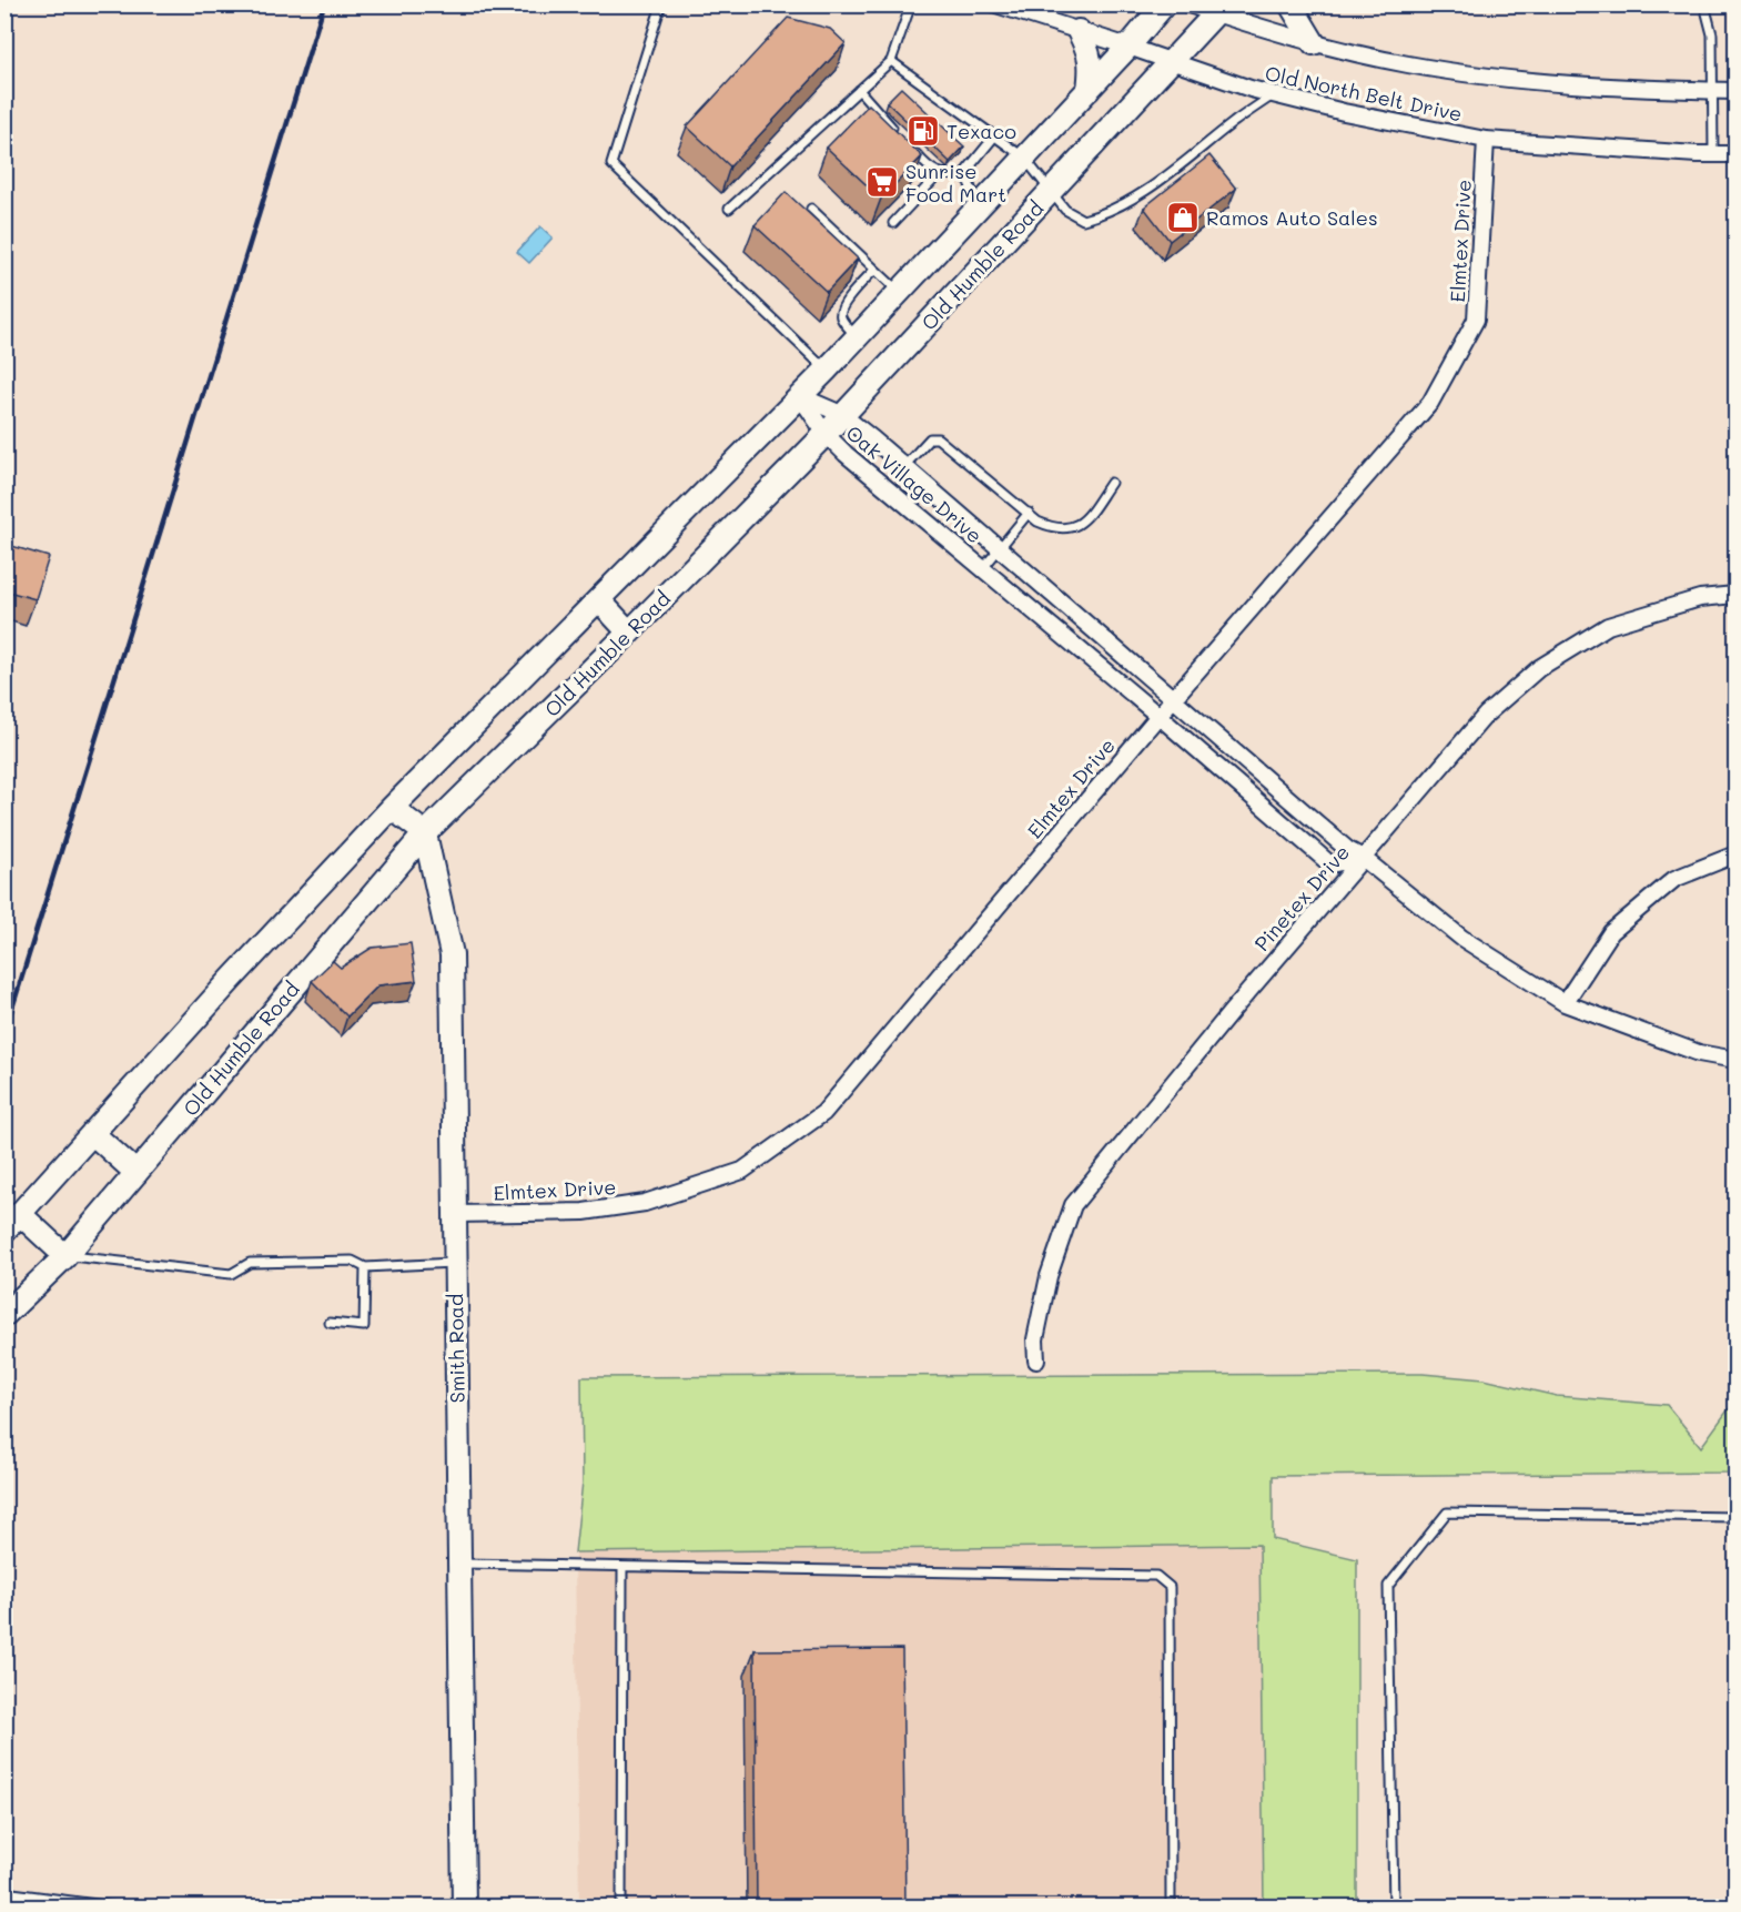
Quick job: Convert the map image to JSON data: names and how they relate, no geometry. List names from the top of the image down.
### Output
{
  "streets": {
    "main road": ["Old Humble Road", "Smith Road"],
    "street": [
      "Old North Belt Drive",
      "Elmtex Drive",
      "Oak Village Drive",
      "Pinetex Drive"
    ]
  },
  "crossings": [
    ["Old North Belt Drive", "Elmtex Drive"],
    ["Old North Belt Drive", "Old Humble Road"],
    ["Elmtex Drive", "Oak Village Drive"],
    ["Elmtex Drive", "Smith Road"],
    ["Old Humble Road", "Oak Village Drive"],
    ["Old Humble Road", "Smith Road"],
    ["Oak Village Drive", "Pinetex Drive"]
  ],
  "places": {
    "fuel station": ["Texaco"],
    "supermarket": ["Sunrise Food Mart"],
    "shop": ["Ramos Auto Sales"]
  }
}
